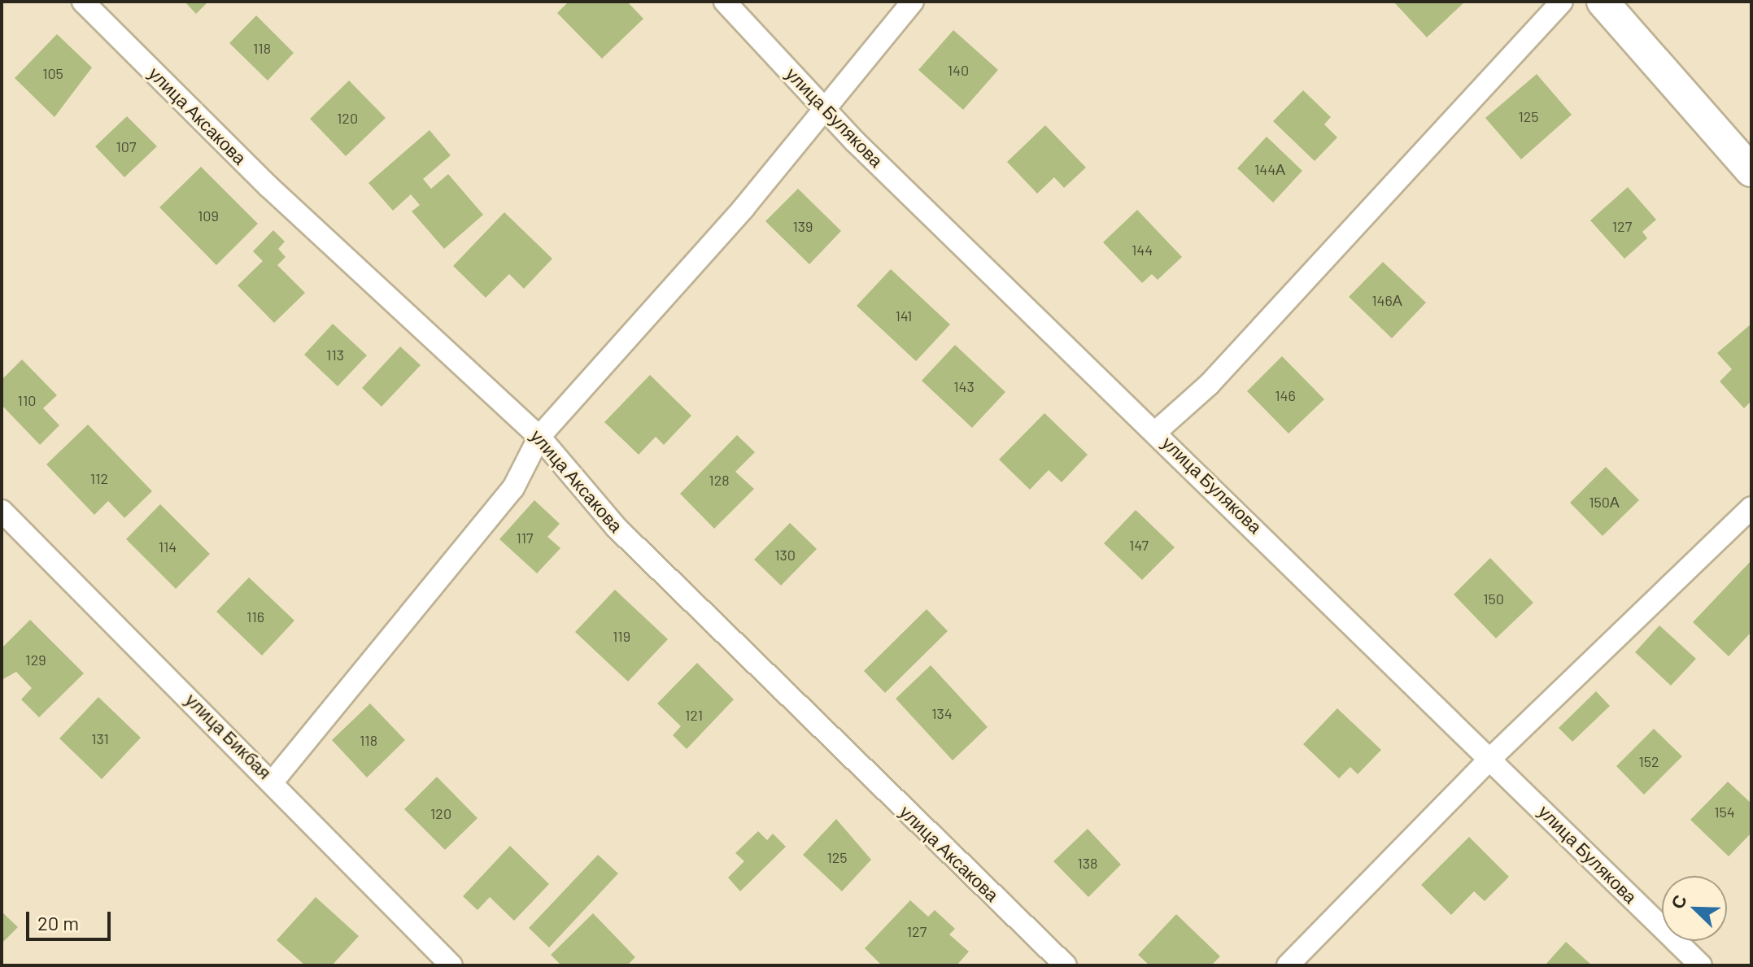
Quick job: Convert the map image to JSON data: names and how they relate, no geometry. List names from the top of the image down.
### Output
{
  "streets": {
    "street": ["улица Аксакова", "улица Булякова", "улица Бикбая"]
  },
  "house_numbers": [
    "118",
    "140",
    "105",
    "125",
    "120",
    "107",
    "144А",
    "109",
    "139",
    "127",
    "144",
    "146А",
    "141",
    "113",
    "143",
    "146",
    "110",
    "112",
    "128",
    "150А",
    "117",
    "147",
    "114",
    "130",
    "150",
    "116",
    "119",
    "129",
    "134",
    "121",
    "131",
    "118",
    "152",
    "154",
    "120",
    "125",
    "138",
    "127"
  ],
  "scale_bar": "20 m",
  "north": "top left"
}
